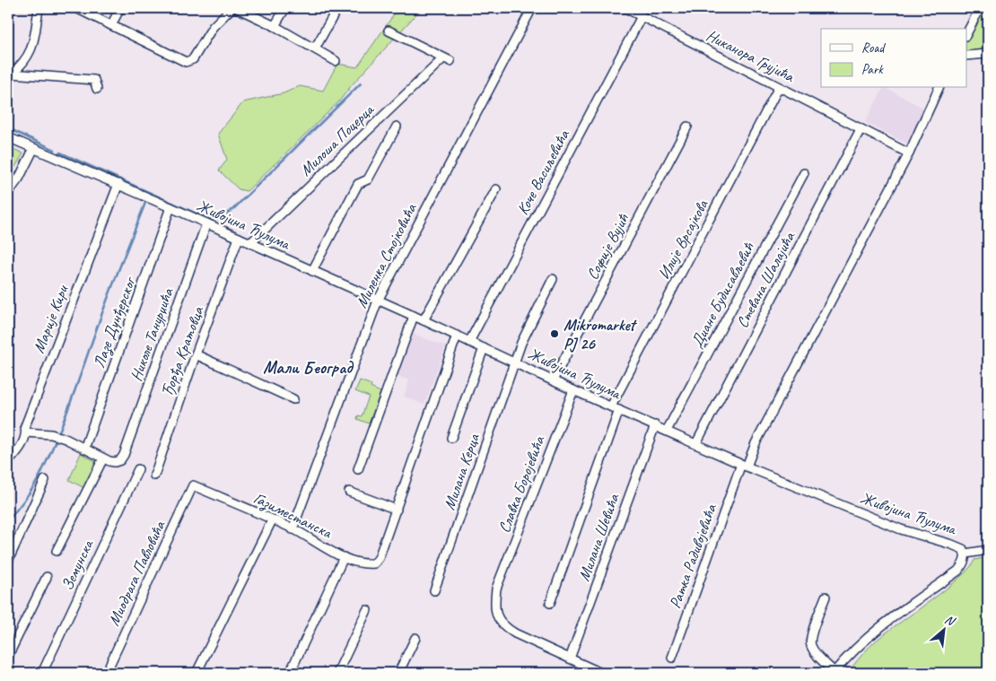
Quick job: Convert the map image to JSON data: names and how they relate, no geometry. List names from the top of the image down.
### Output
{
  "streets": {
    "street": [
      "Никанора Грујића",
      "Милоша Поцерца",
      "Коче Васиљевића",
      "Живојина Ћулума",
      "Илије Врсајкова",
      "Софије Вујић",
      "Миленка Стојковића",
      "Стевана Шалајића",
      "Диане Будисављевић",
      "Марије Кири",
      "Лазе Дунђерског",
      "Николе Танурџића",
      "Ђорђа Кратовца",
      "Милана Керца",
      "Славка Боројевића",
      "Газиместанска",
      "Милана Шевића",
      "Ратка Радивојевића",
      "Земунска",
      "Миодрага Павловића"
    ]
  },
  "crossings": [
    ["Никанора Грујића", "Коче Васиљевића"],
    ["Никанора Грујића", "Илије Врсајкова"],
    ["Никанора Грујића", "Стевана Шалајића"],
    ["Никанора Грујића", "Ратка Радивојевића"],
    ["Милоша Поцерца", "Живојина Ћулума"],
    ["Коче Васиљевића", "Живојина Ћулума"],
    ["Живојина Ћулума", "Илије Врсајкова"],
    ["Живојина Ћулума", "Софије Вујић"],
    ["Живојина Ћулума", "Миленка Стојковића"],
    ["Живојина Ћулума", "Стевана Шалајића"],
    ["Живојина Ћулума", "Диане Будисављевић"],
    ["Живојина Ћулума", "Марије Кири"],
    ["Живојина Ћулума", "Лазе Дунђерског"],
    ["Живојина Ћулума", "Николе Танурџића"],
    ["Живојина Ћулума", "Ђорђа Кратовца"],
    ["Живојина Ћулума", "Милана Керца"],
    ["Живојина Ћулума", "Славка Боројевића"],
    ["Живојина Ћулума", "Милана Шевића"],
    ["Живојина Ћулума", "Ратка Радивојевића"],
    ["Миленка Стојковића", "Газиместанска"],
    ["Славка Боројевића", "Милана Шевића"],
    ["Газиместанска", "Миодрага Павловића"]
  ],
  "districts": ["Мали Београд"],
  "places": ["Mikromarket PJ 26"],
  "legend": ["Road", "Park"],
  "north": "top right"
}
